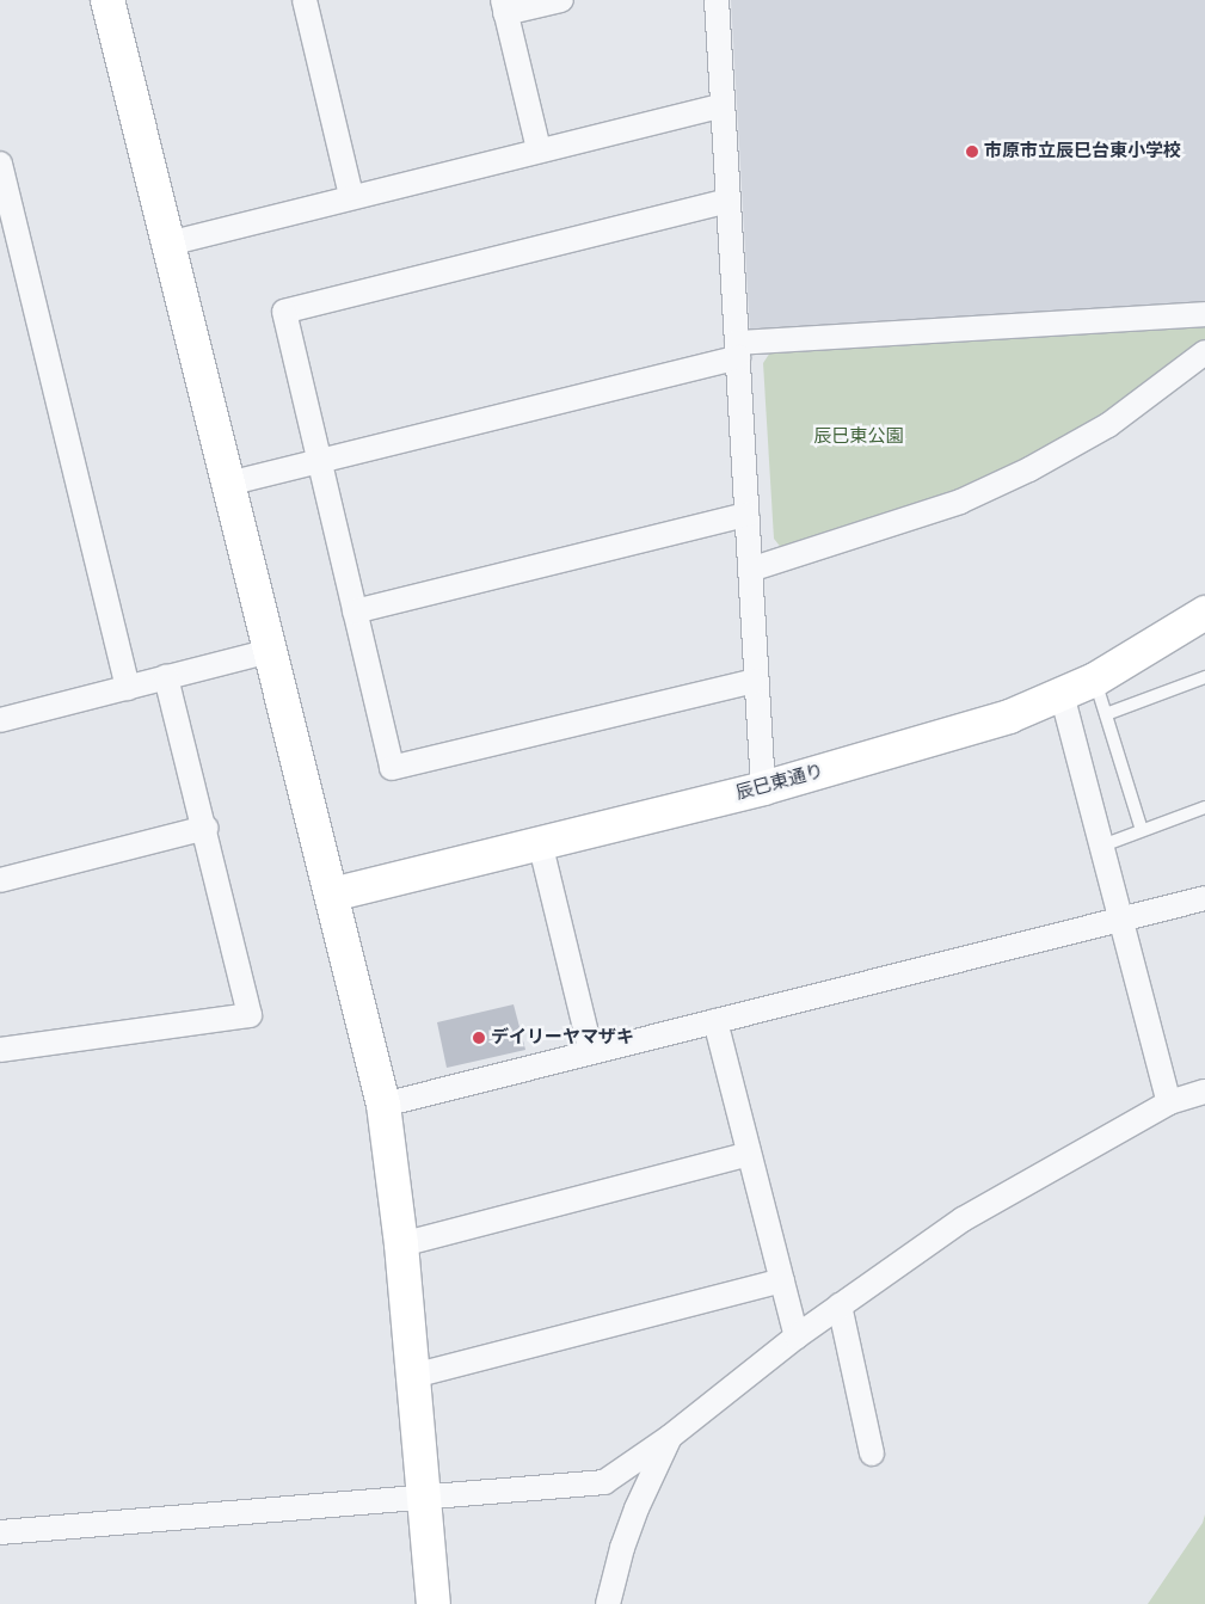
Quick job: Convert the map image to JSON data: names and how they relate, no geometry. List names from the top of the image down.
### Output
{
  "streets": {
    "street": ["辰巳東通り"]
  },
  "parks": ["辰巳東公園"],
  "places": ["市原市立辰巳台東小学校", "デイリーヤマザキ"]
}
